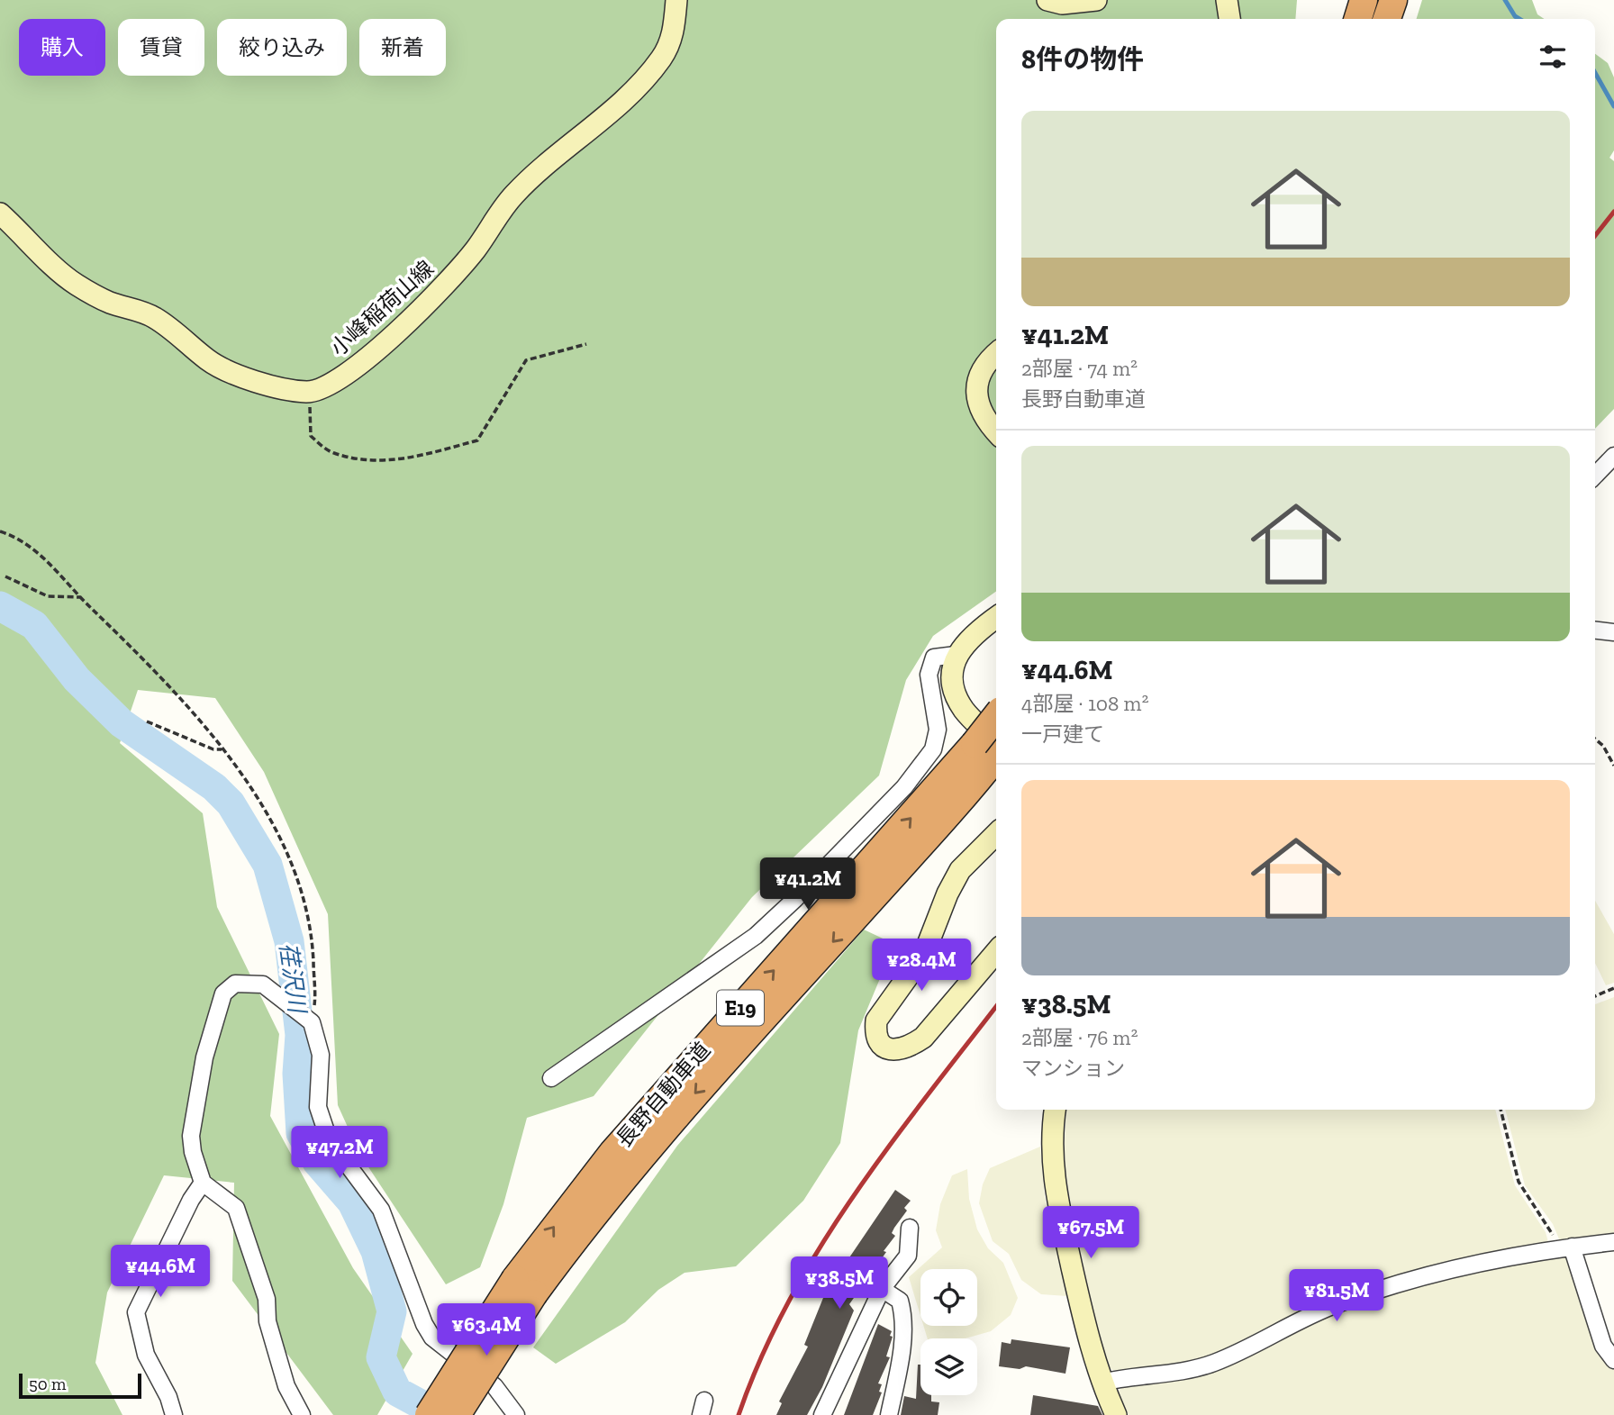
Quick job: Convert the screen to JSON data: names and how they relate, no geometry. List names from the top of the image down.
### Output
{
  "streets": {
    "highway": ["E19", "長野自動車道"],
    "main road": ["小峰稲荷山線"]
  },
  "water": ["荏沢川"],
  "scale_bar": "50 m",
  "page": {
    "chip": [
      "購入",
      "賃貸",
      "絞り込み",
      "新着"
    ],
    "heading": "8件の物件",
    "list": [
      {
        "name": "¥41.2M",
        "note": "2部屋 · 74 m² · 長野自動車道"
      },
      {
        "name": "¥44.6M",
        "note": "4部屋 · 108 m² · 一戸建て"
      },
      {
        "name": "¥38.5M",
        "note": "2部屋 · 76 m² · マンション"
      }
    ],
    "price": [
      "¥41.2M",
      "¥28.4M",
      "¥47.2M",
      "¥67.5M",
      "¥44.6M",
      "¥38.5M",
      "¥81.5M",
      "¥63.4M"
    ],
    "scale": "50 m"
  }
}
